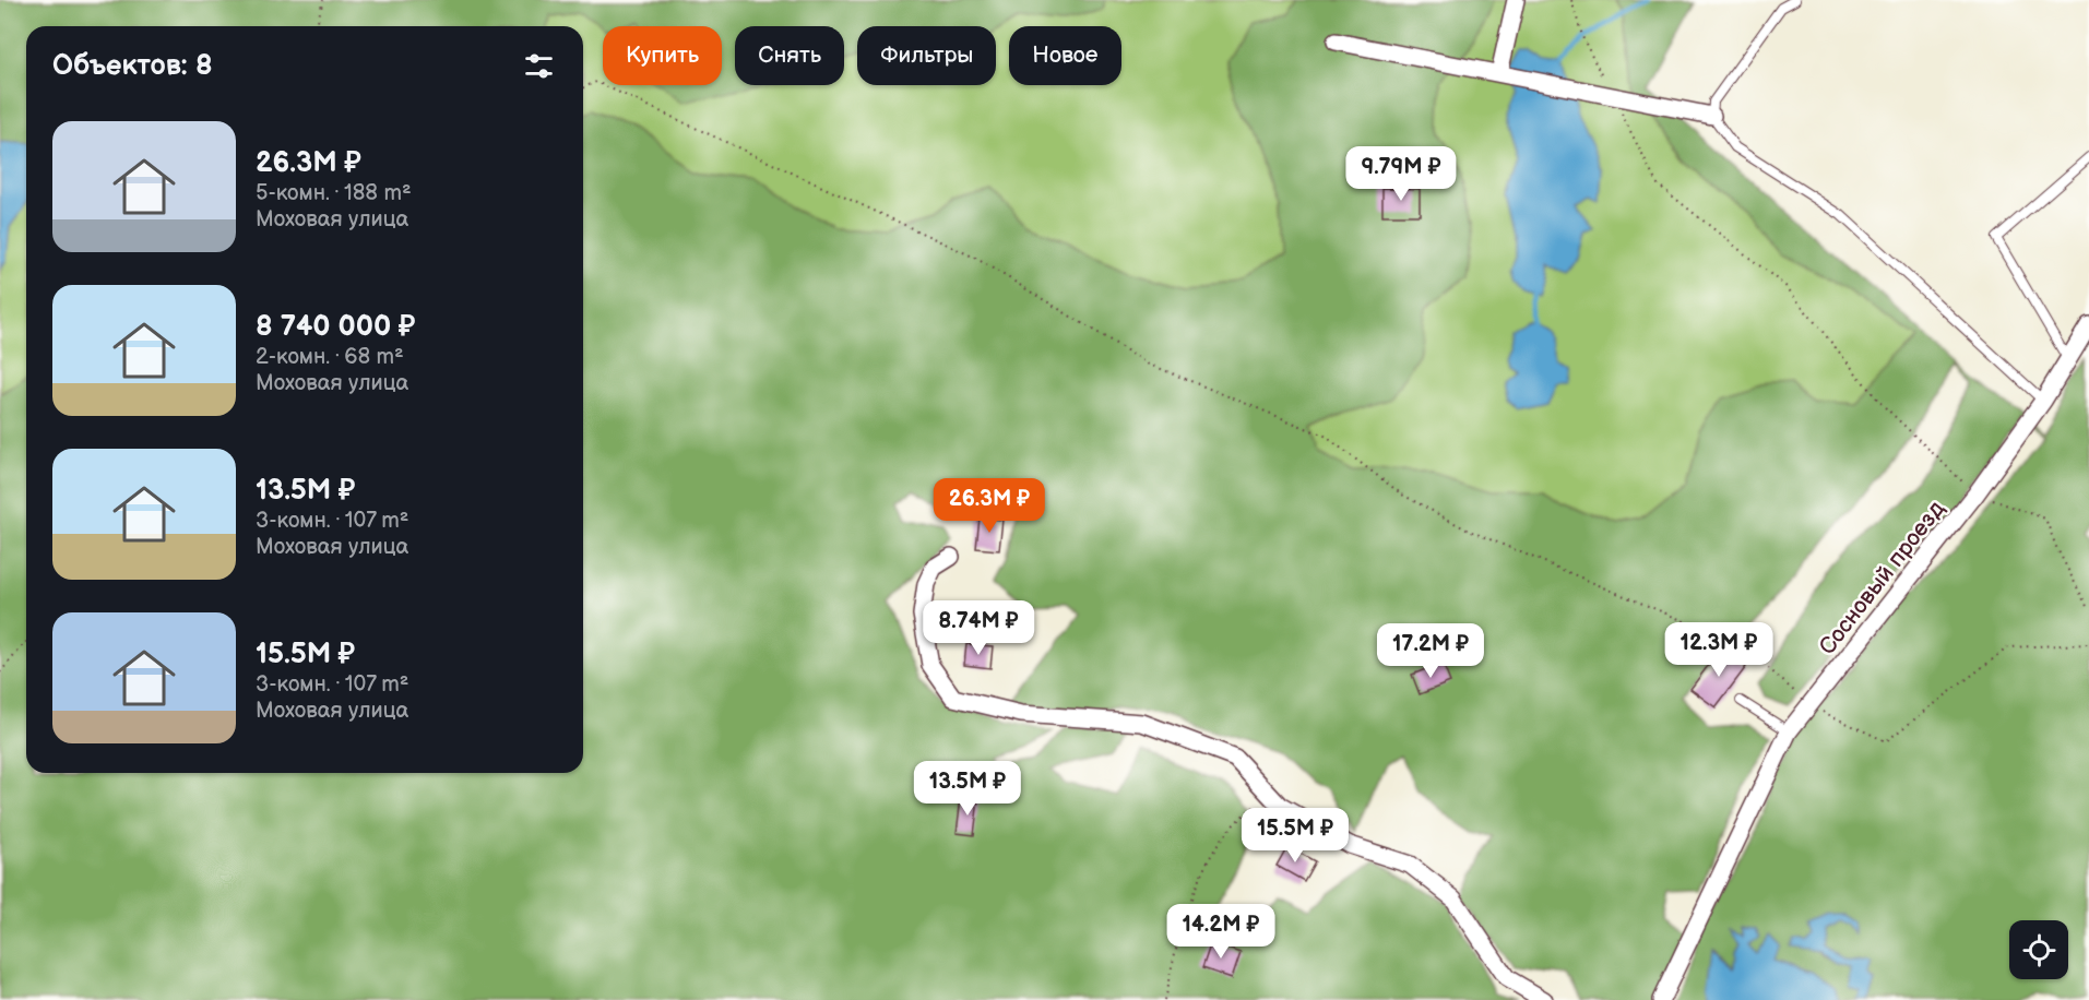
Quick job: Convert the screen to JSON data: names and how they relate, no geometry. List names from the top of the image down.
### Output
{
  "streets": {
    "street": ["Сосновый проезд"]
  },
  "page": {
    "chip": [
      "Купить",
      "Снять",
      "Фильтры",
      "Новое"
    ],
    "heading": "Объектов: 8",
    "list": [
      {
        "name": "26.3M ₽",
        "note": "5-комн. · 188 m² · Моховая улица"
      },
      {
        "name": "8 740 000 ₽",
        "note": "2-комн. · 68 m² · Моховая улица"
      },
      {
        "name": "13.5M ₽",
        "note": "3-комн. · 107 m² · Моховая улица"
      },
      {
        "name": "15.5M ₽",
        "note": "3-комн. · 107 m² · Моховая улица"
      }
    ],
    "price": [
      "9.79M ₽",
      "26.3M ₽",
      "8.74M ₽",
      "12.3M ₽",
      "17.2M ₽",
      "13.5M ₽",
      "15.5M ₽",
      "14.2M ₽"
    ]
  }
}
